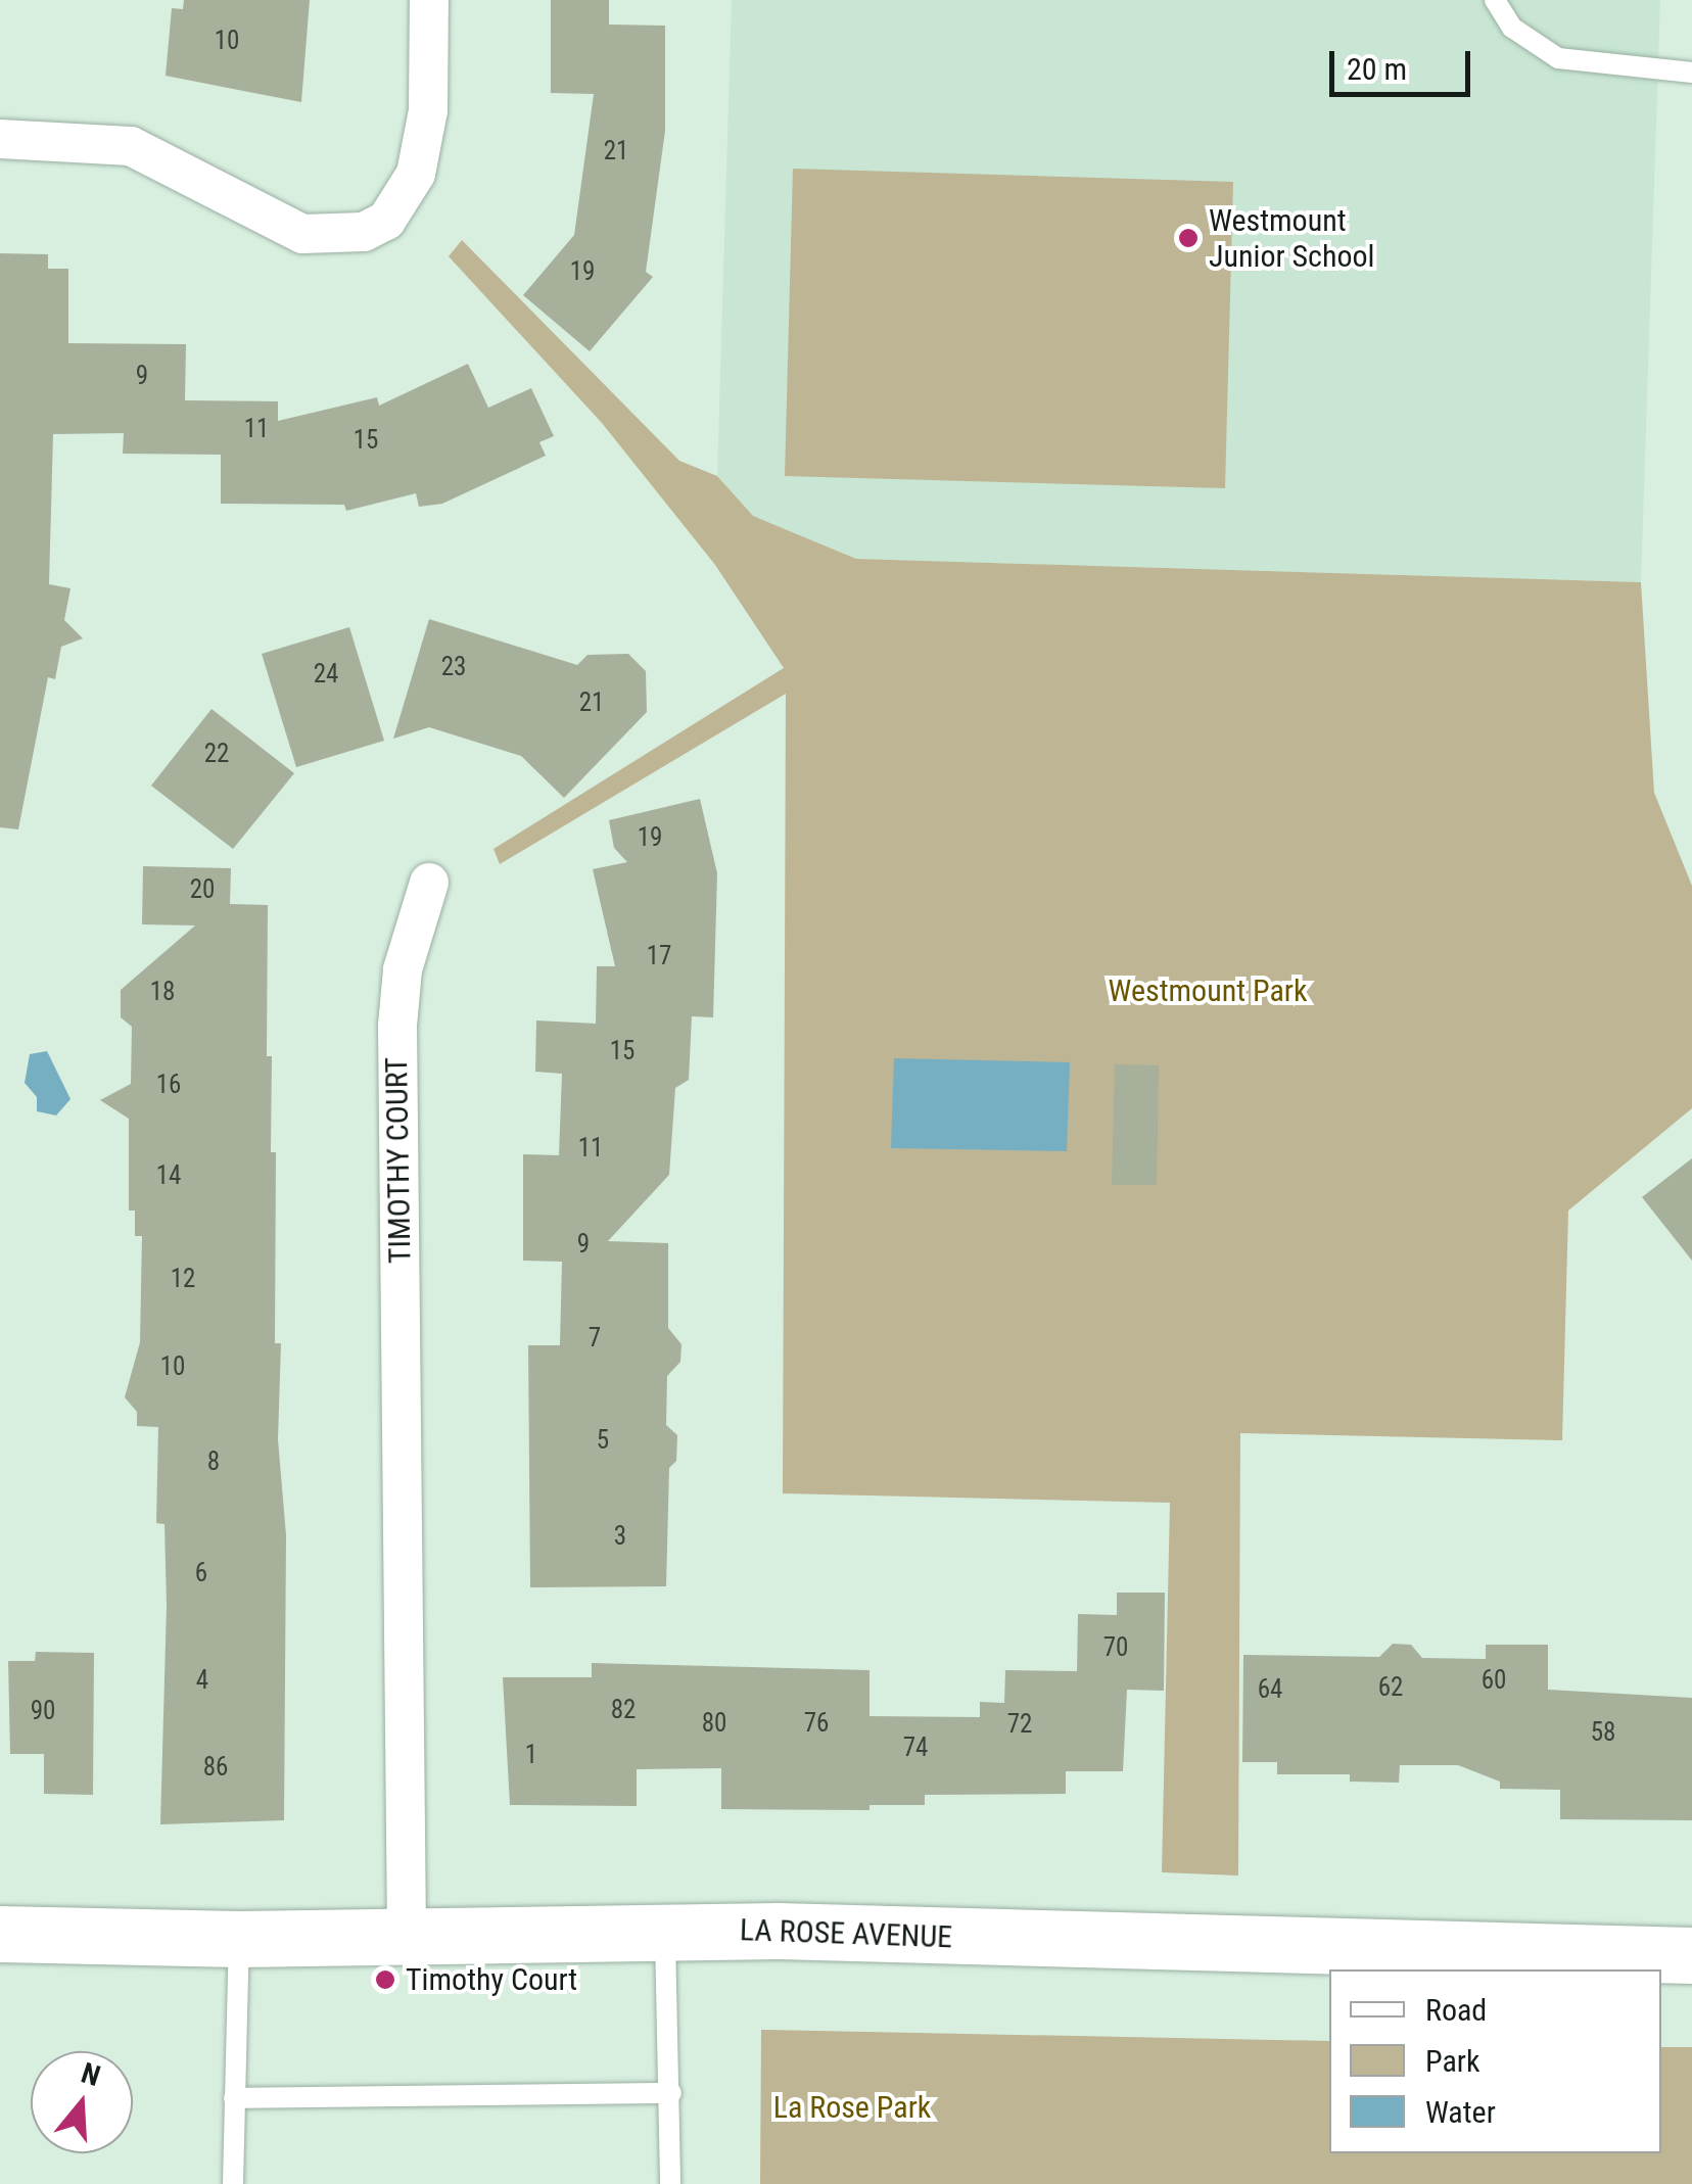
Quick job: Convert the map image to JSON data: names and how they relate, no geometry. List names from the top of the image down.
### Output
{
  "streets": {
    "street": ["TIMOTHY COURT", "LA ROSE AVENUE"]
  },
  "crossings": [
    ["TIMOTHY COURT", "LA ROSE AVENUE"]
  ],
  "parks": ["Westmount Park", "La Rose Park"],
  "places": ["Westmount Junior School", "Timothy Court"],
  "house_numbers": [
    "10",
    "21",
    "19",
    "9",
    "11",
    "15",
    "23",
    "24",
    "21",
    "22",
    "19",
    "20",
    "17",
    "18",
    "15",
    "16",
    "11",
    "14",
    "9",
    "12",
    "7",
    "10",
    "5",
    "8",
    "3",
    "6",
    "70",
    "4",
    "60",
    "62",
    "64",
    "82",
    "90",
    "80",
    "76",
    "72",
    "58",
    "74",
    "1",
    "86"
  ],
  "legend": ["Road", "Park", "Water"],
  "scale_bar": "20 m",
  "north": "top"
}
